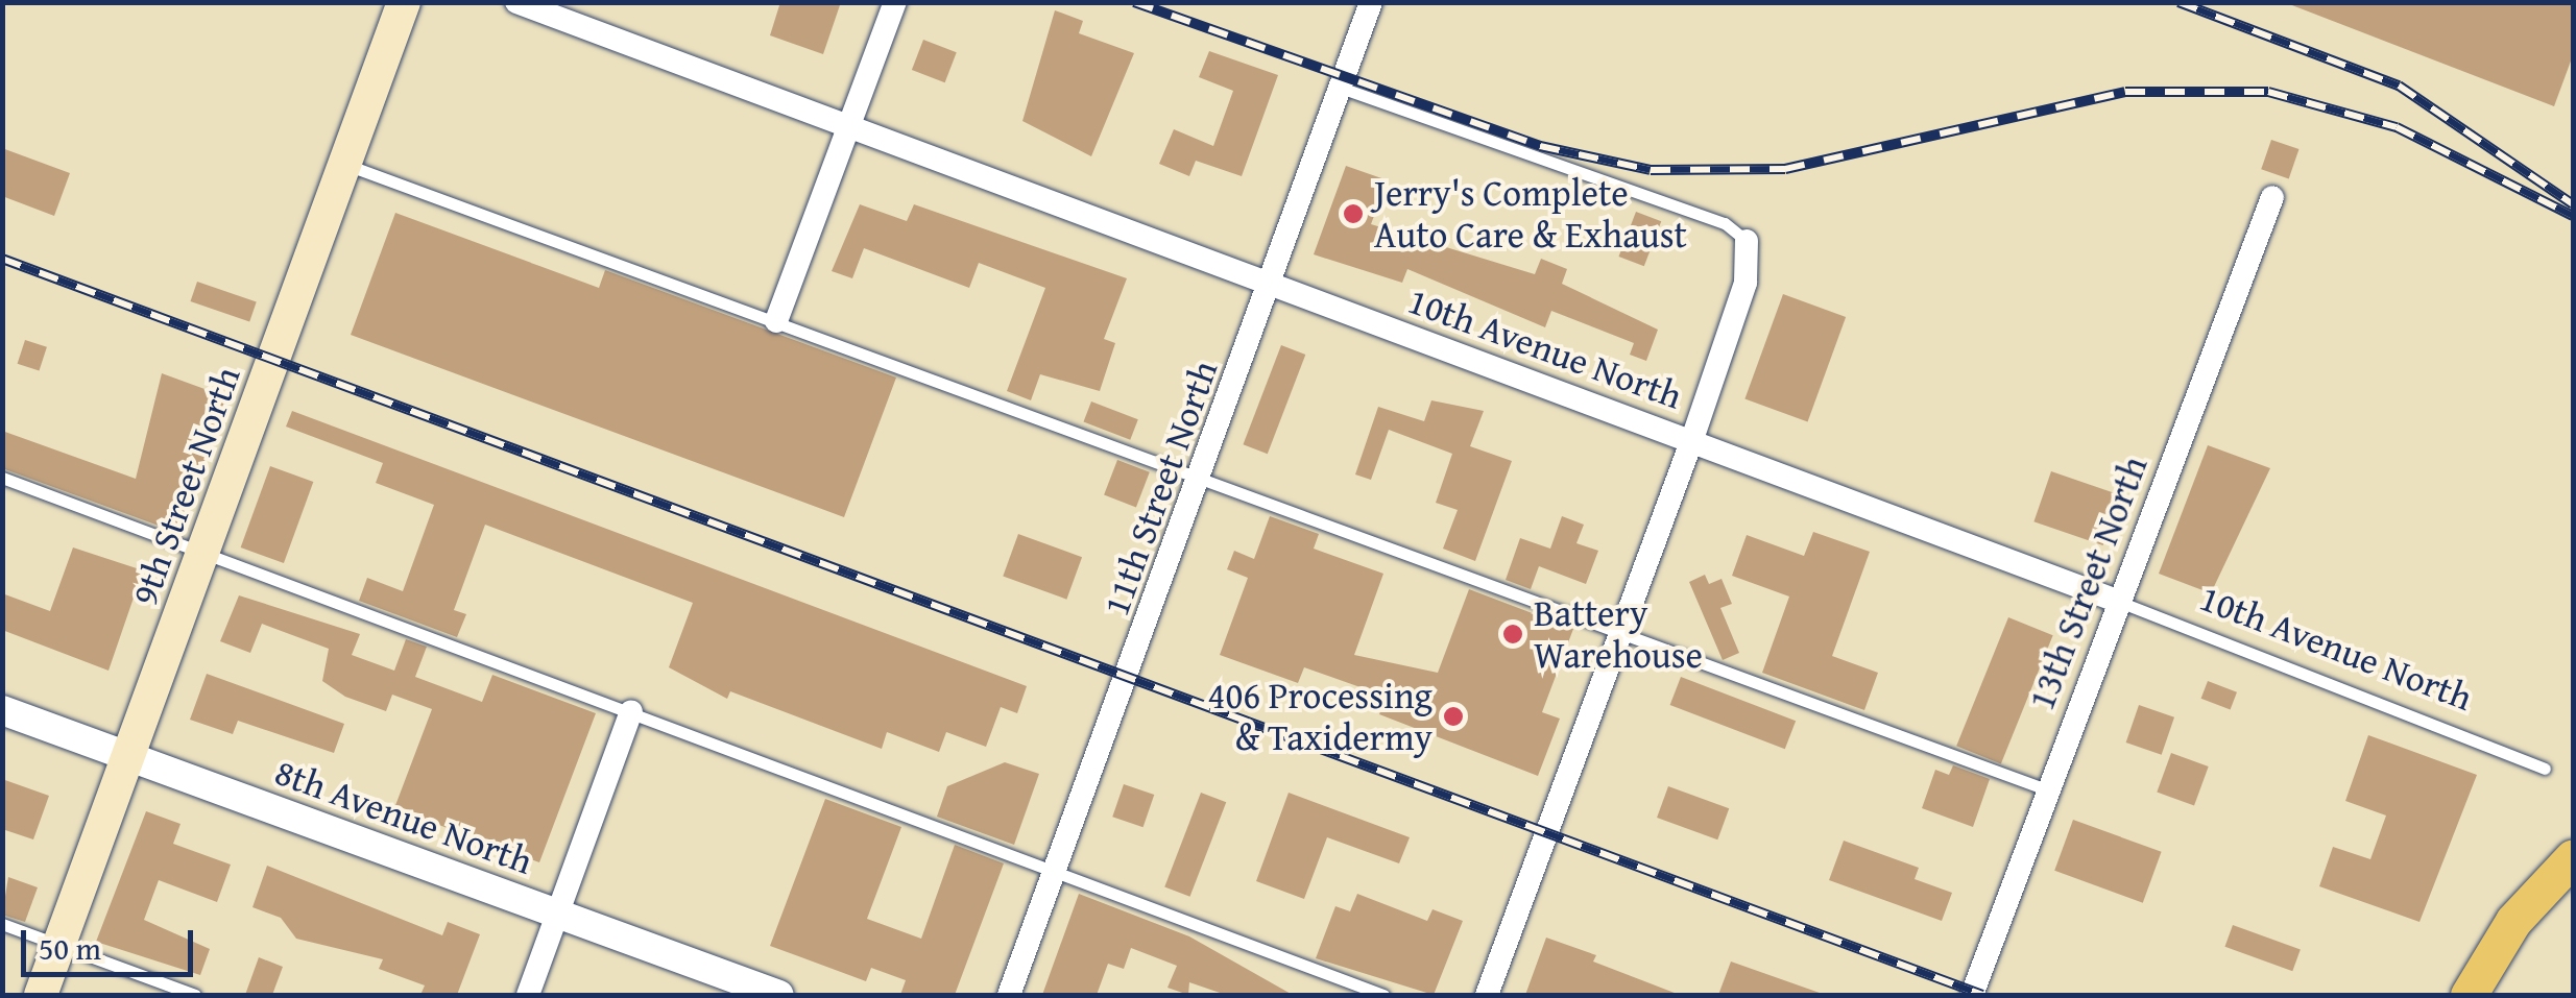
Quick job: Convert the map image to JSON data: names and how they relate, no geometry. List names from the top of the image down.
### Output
{
  "streets": {
    "main road": ["9th Street North"],
    "street": [
      "10th Avenue North",
      "11th Street North",
      "13th Street North",
      "8th Avenue North"
    ]
  },
  "crossings": [
    ["10th Avenue North", "11th Street North"],
    ["10th Avenue North", "13th Street North"],
    ["9th Street North", "8th Avenue North"]
  ],
  "places": ["Jerry's Complete Auto Care & Exhaust", "Battery Warehouse", "406 Processing & Taxidermy"],
  "scale_bar": "50 m"
}
